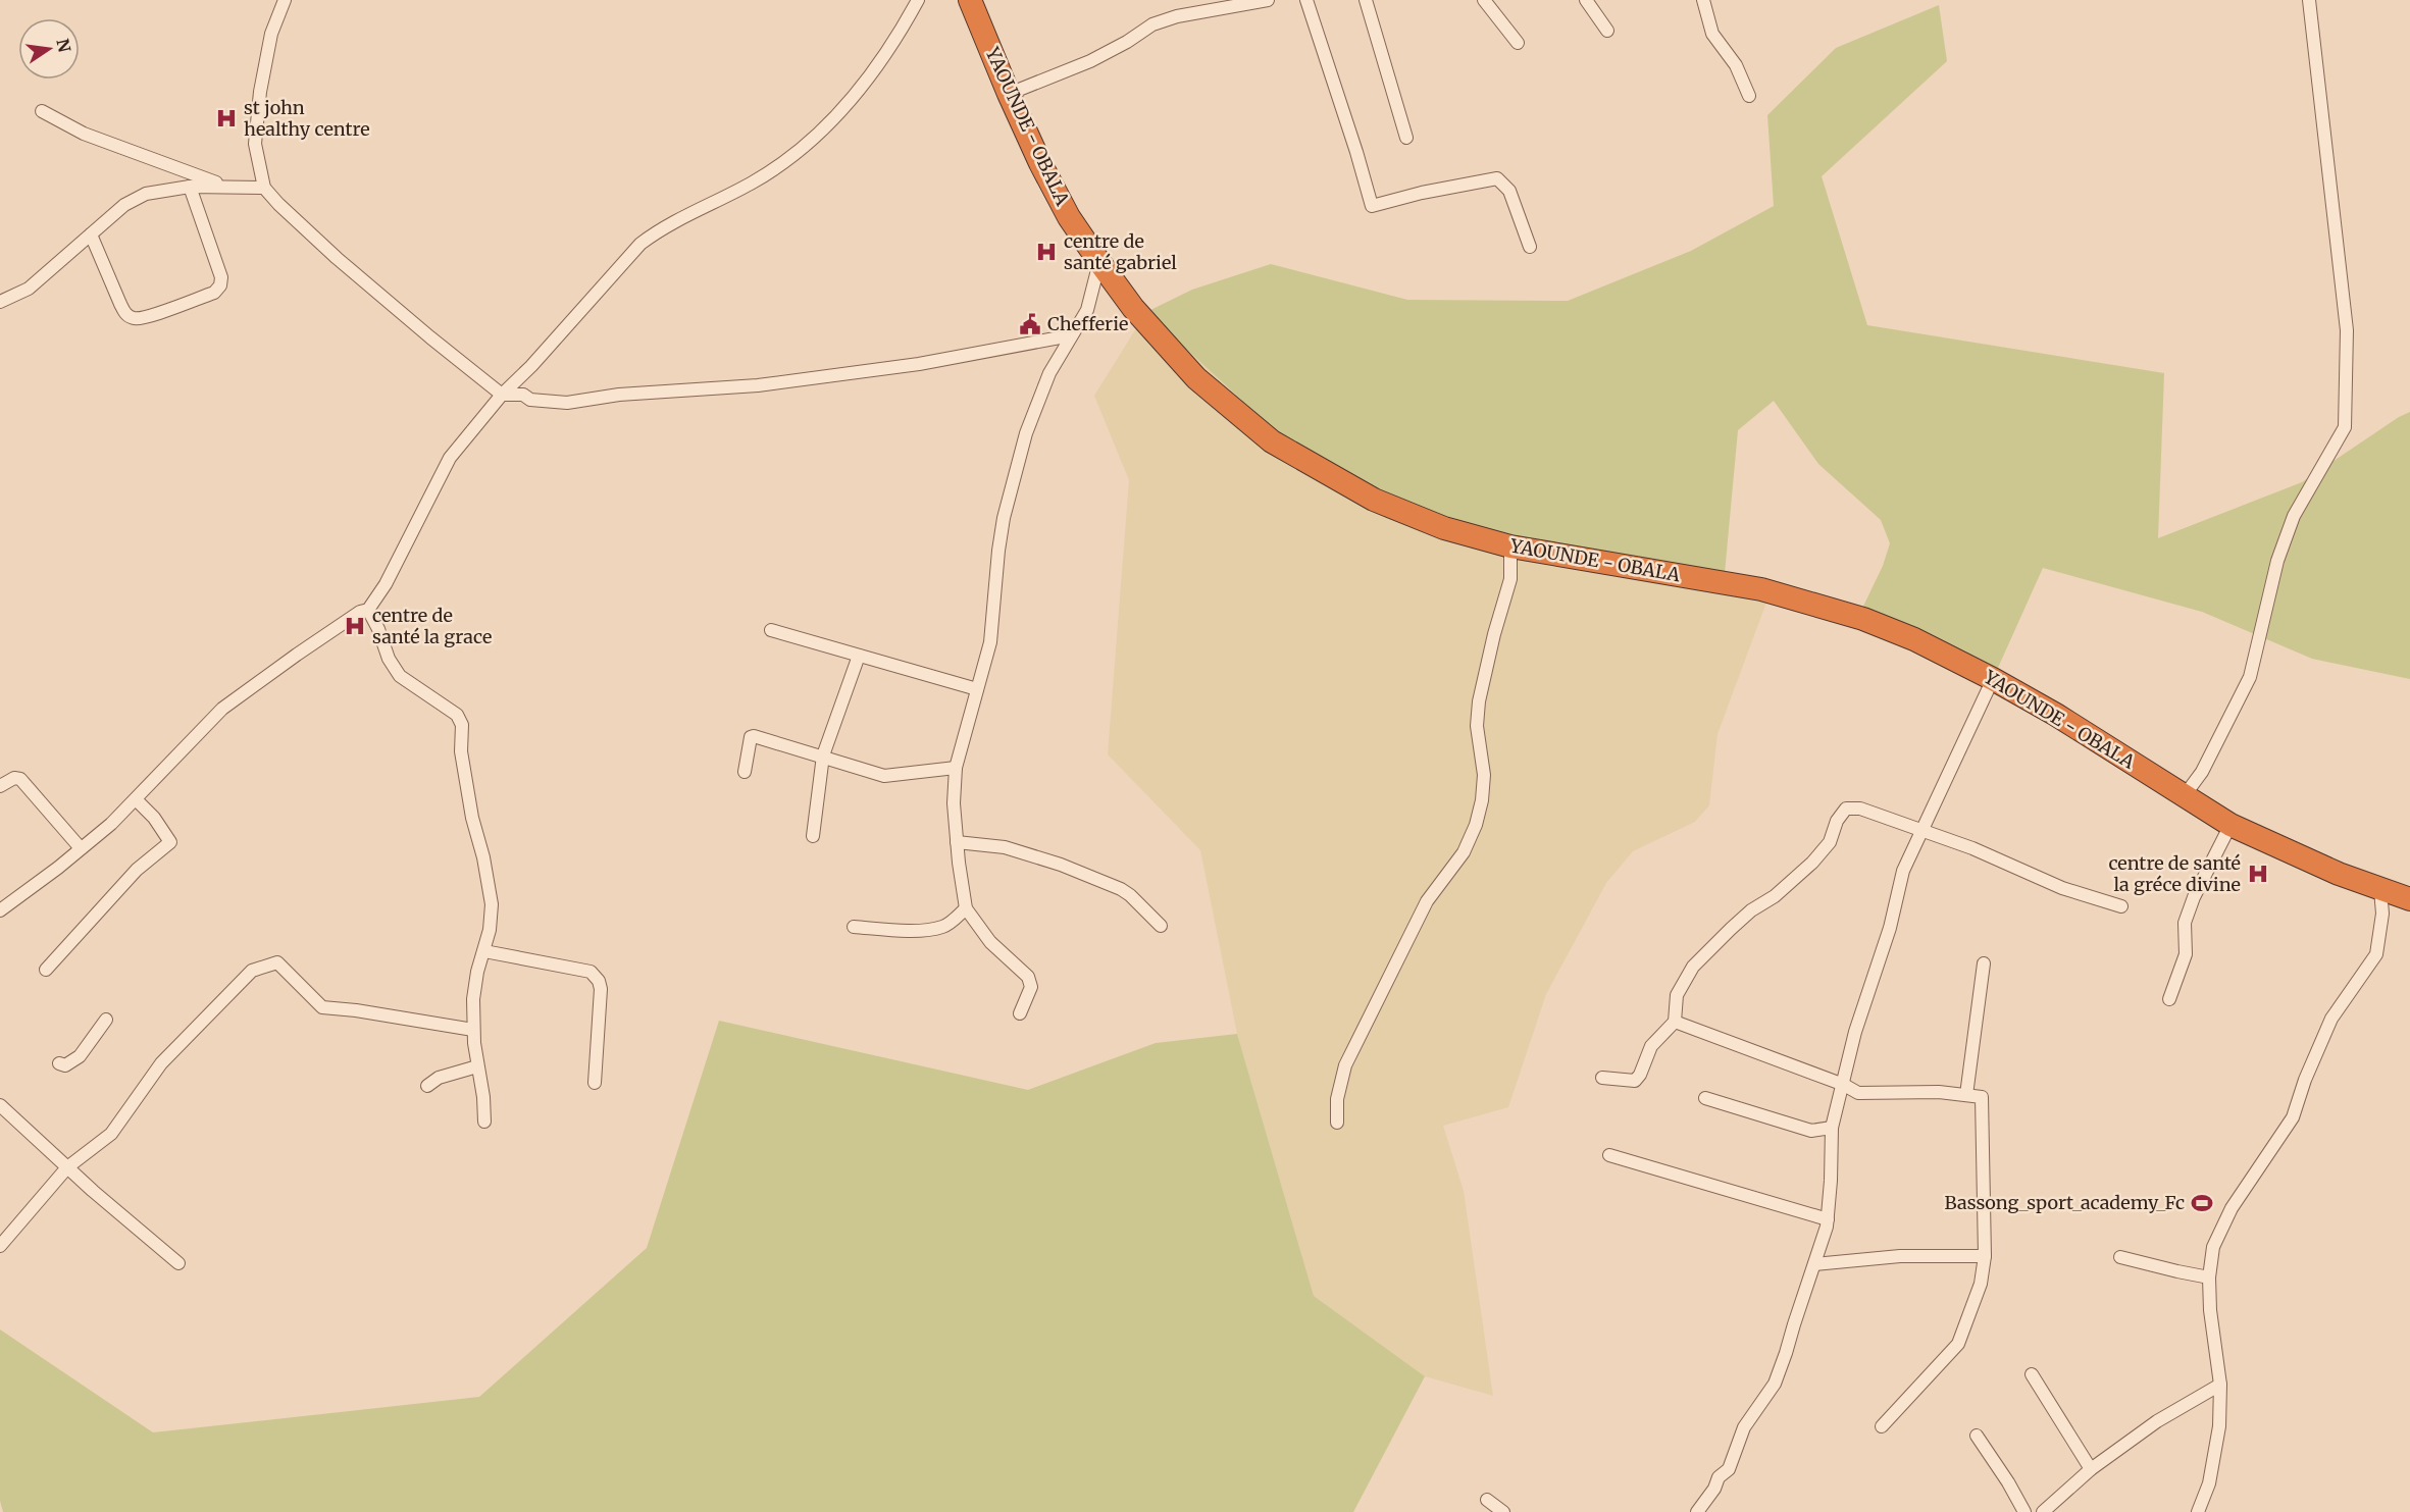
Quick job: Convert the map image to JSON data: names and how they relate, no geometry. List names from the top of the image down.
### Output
{
  "streets": {
    "highway": ["YAOUNDE - OBALA"]
  },
  "places": {
    "hospital": [
      "st john healthy centre",
      "centre de santé gabriel",
      "centre de santé la grace",
      "centre de santé la gréce divine"
    ],
    "public building": ["Chefferie"],
    "sports": ["Bassong_sport_academy_Fc"]
  },
  "north": "right"
}
